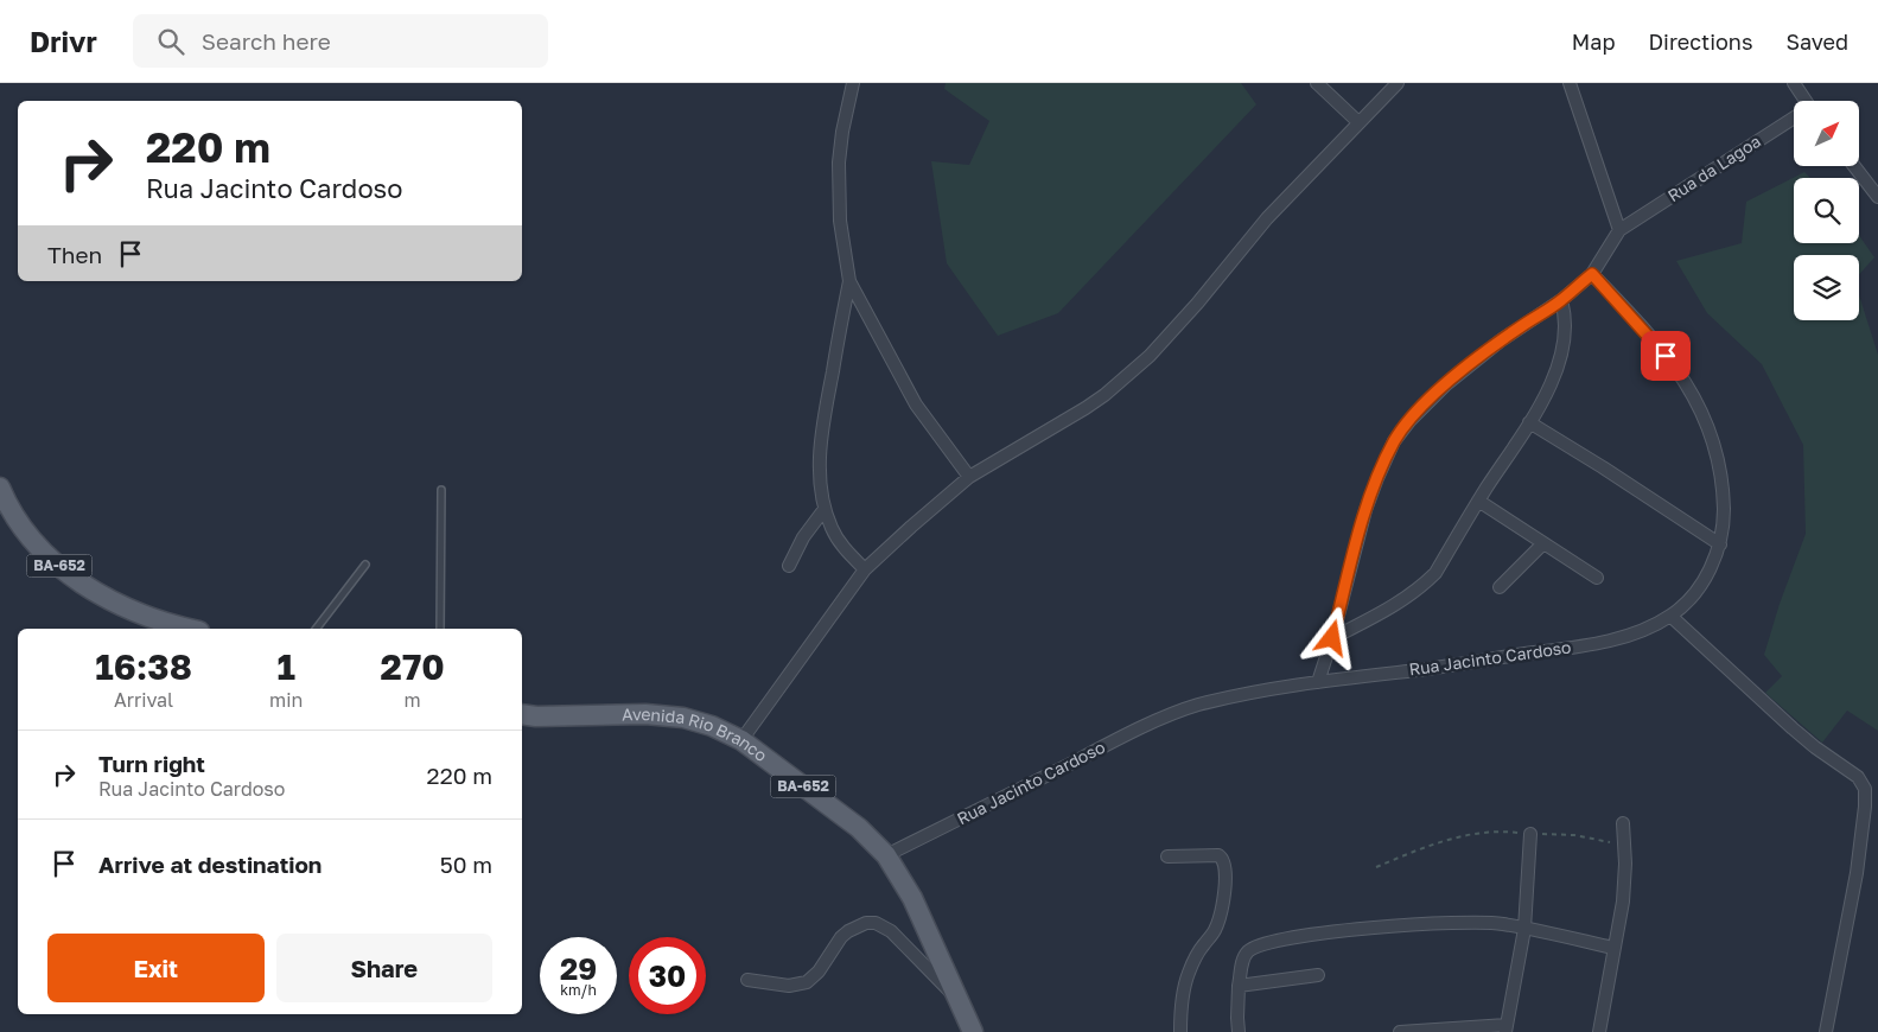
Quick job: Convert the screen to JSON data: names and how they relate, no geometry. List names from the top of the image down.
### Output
{
  "streets": {
    "main road": ["BA-652", "Avenida Rio Branco"],
    "street": ["Rua da Lagoa", "Rua Jacinto Cardoso"]
  },
  "crossings": [
    ["Rua Jacinto Cardoso", "Avenida Rio Branco"]
  ],
  "north": "top right",
  "page": {
    "header": "Drivr",
    "search": "Search here",
    "nav": ["Map", "Directions", "Saved"],
    "turn": ["220 m", "Rua Jacinto Cardoso"],
    "then": "Then",
    "eta": [
      "16:38",
      "Arrival",
      "1",
      "min",
      "270",
      "m"
    ],
    "list": [
      {
        "name": "Turn right",
        "note": "Rua Jacinto Cardoso",
        "value": "220 m"
      },
      {
        "name": "Arrive at destination",
        "value": "50 m"
      }
    ],
    "buttons": ["Exit", "Share"],
    "speed": "29 km/h",
    "limit": "30"
  }
}
